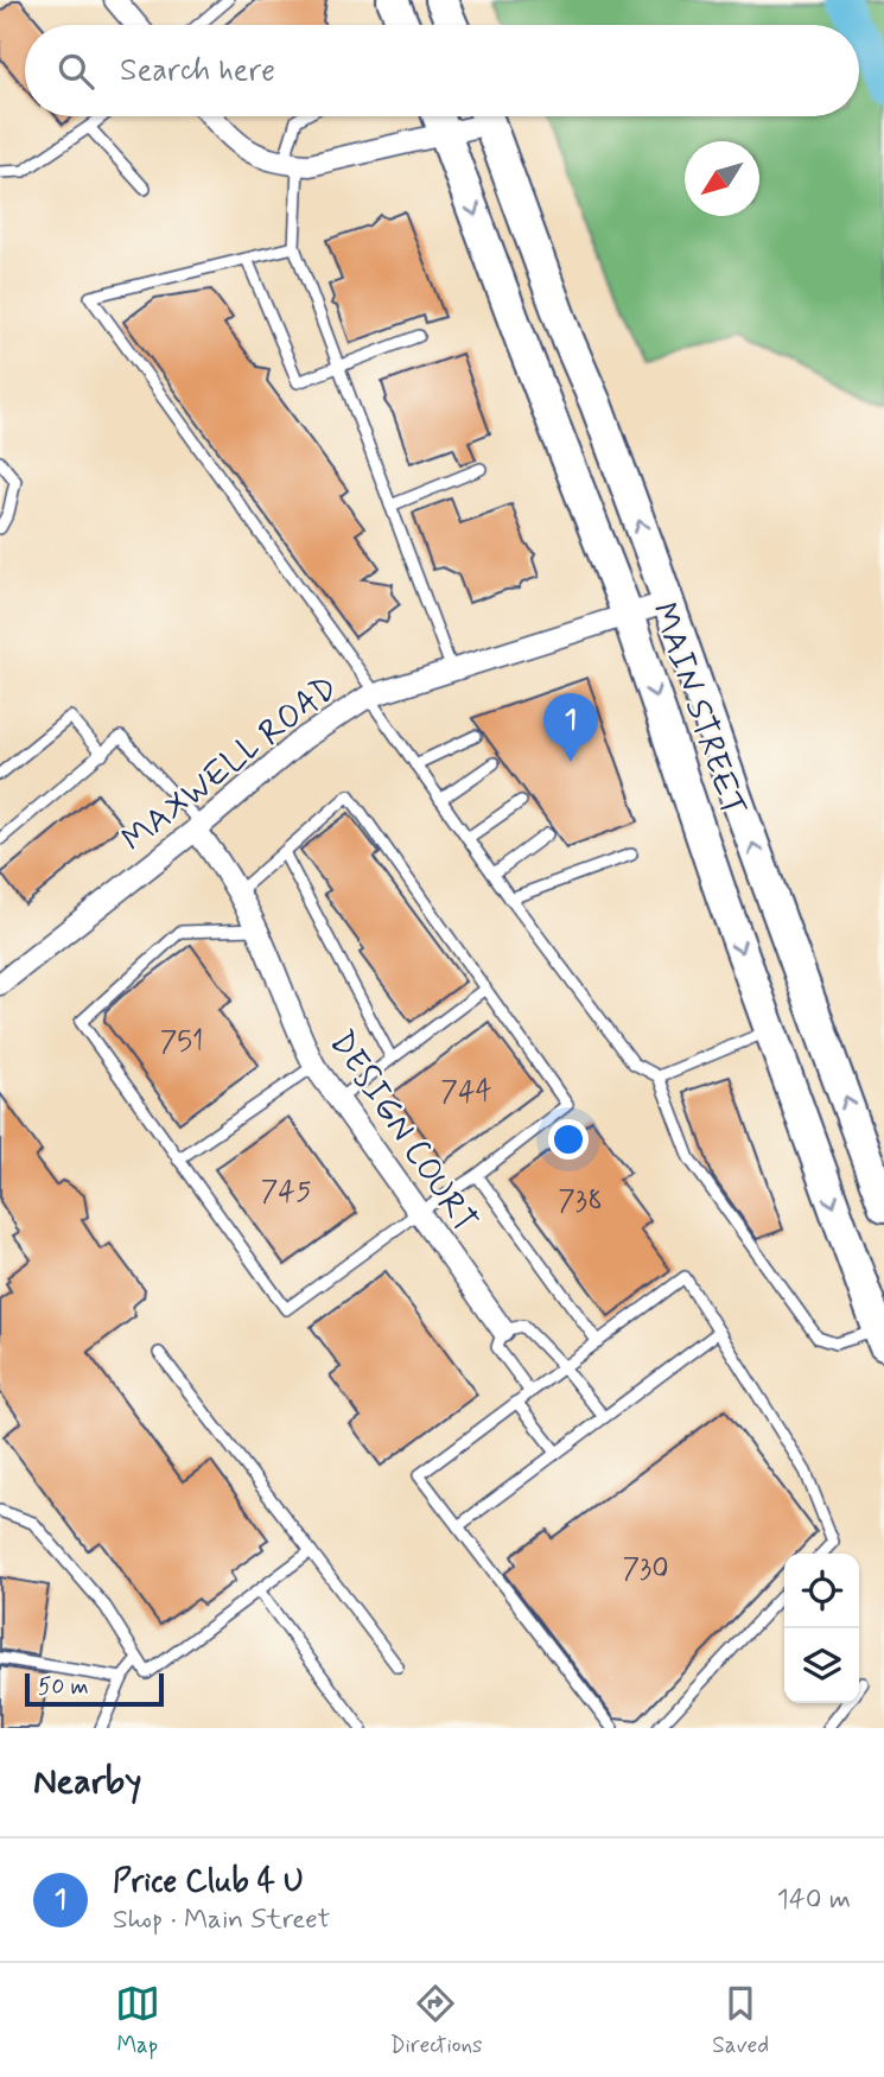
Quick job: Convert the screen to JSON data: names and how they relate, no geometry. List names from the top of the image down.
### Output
{
  "streets": {
    "main road": ["MAIN STREET"],
    "street": ["MAXWELL ROAD", "DESIGN COURT"]
  },
  "crossings": [
    ["MAIN STREET", "MAXWELL ROAD"],
    ["MAXWELL ROAD", "DESIGN COURT"]
  ],
  "house_numbers": [
    "751",
    "744",
    "745",
    "738",
    "730"
  ],
  "scale_bar": "50 m",
  "north": "bottom left",
  "page": {
    "search": "Search here",
    "pins": "1",
    "scale": "50 m",
    "heading": "Nearby",
    "list": [
      {
        "mark": "1",
        "name": "Price Club 4 U",
        "note": "Shop · Main Street",
        "value": "140 m"
      }
    ],
    "nav": ["Map", "Directions", "Saved"]
  }
}
